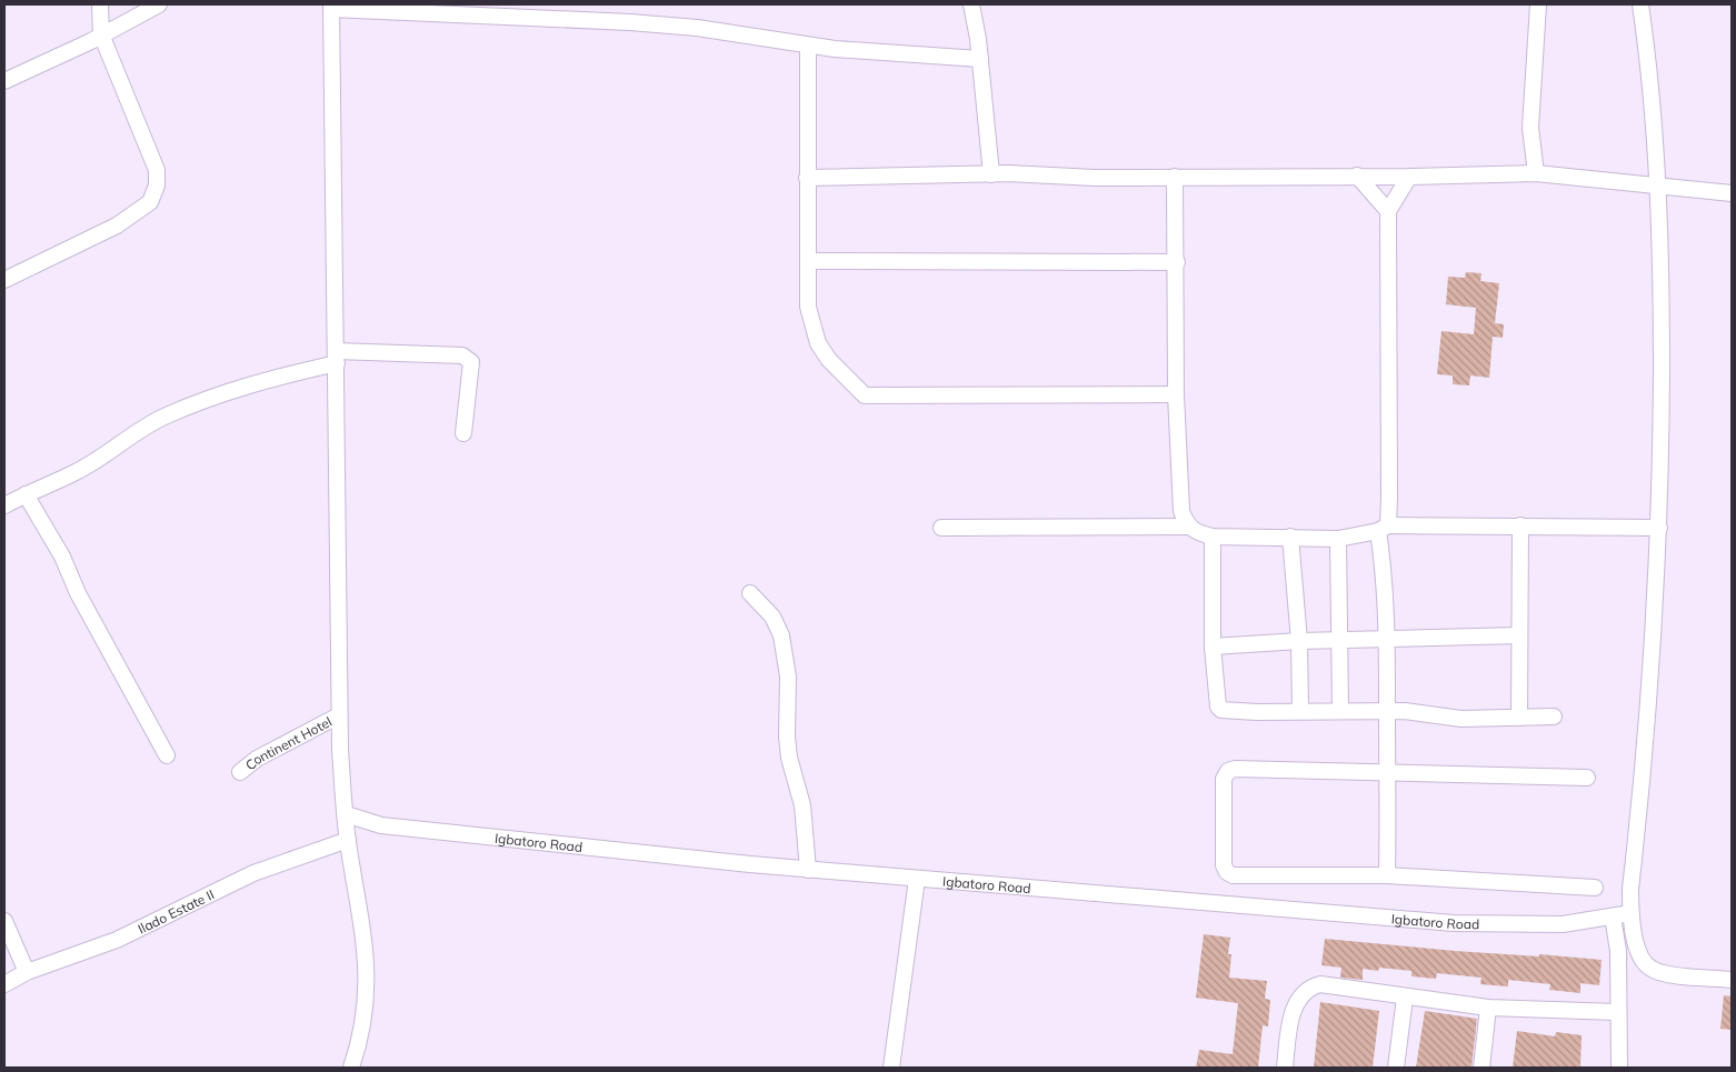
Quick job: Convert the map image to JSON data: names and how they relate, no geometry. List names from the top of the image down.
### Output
{
  "streets": {
    "street": ["Continent Hotel", "Igbatoro Road", "Ilado Estate II"]
  }
}
